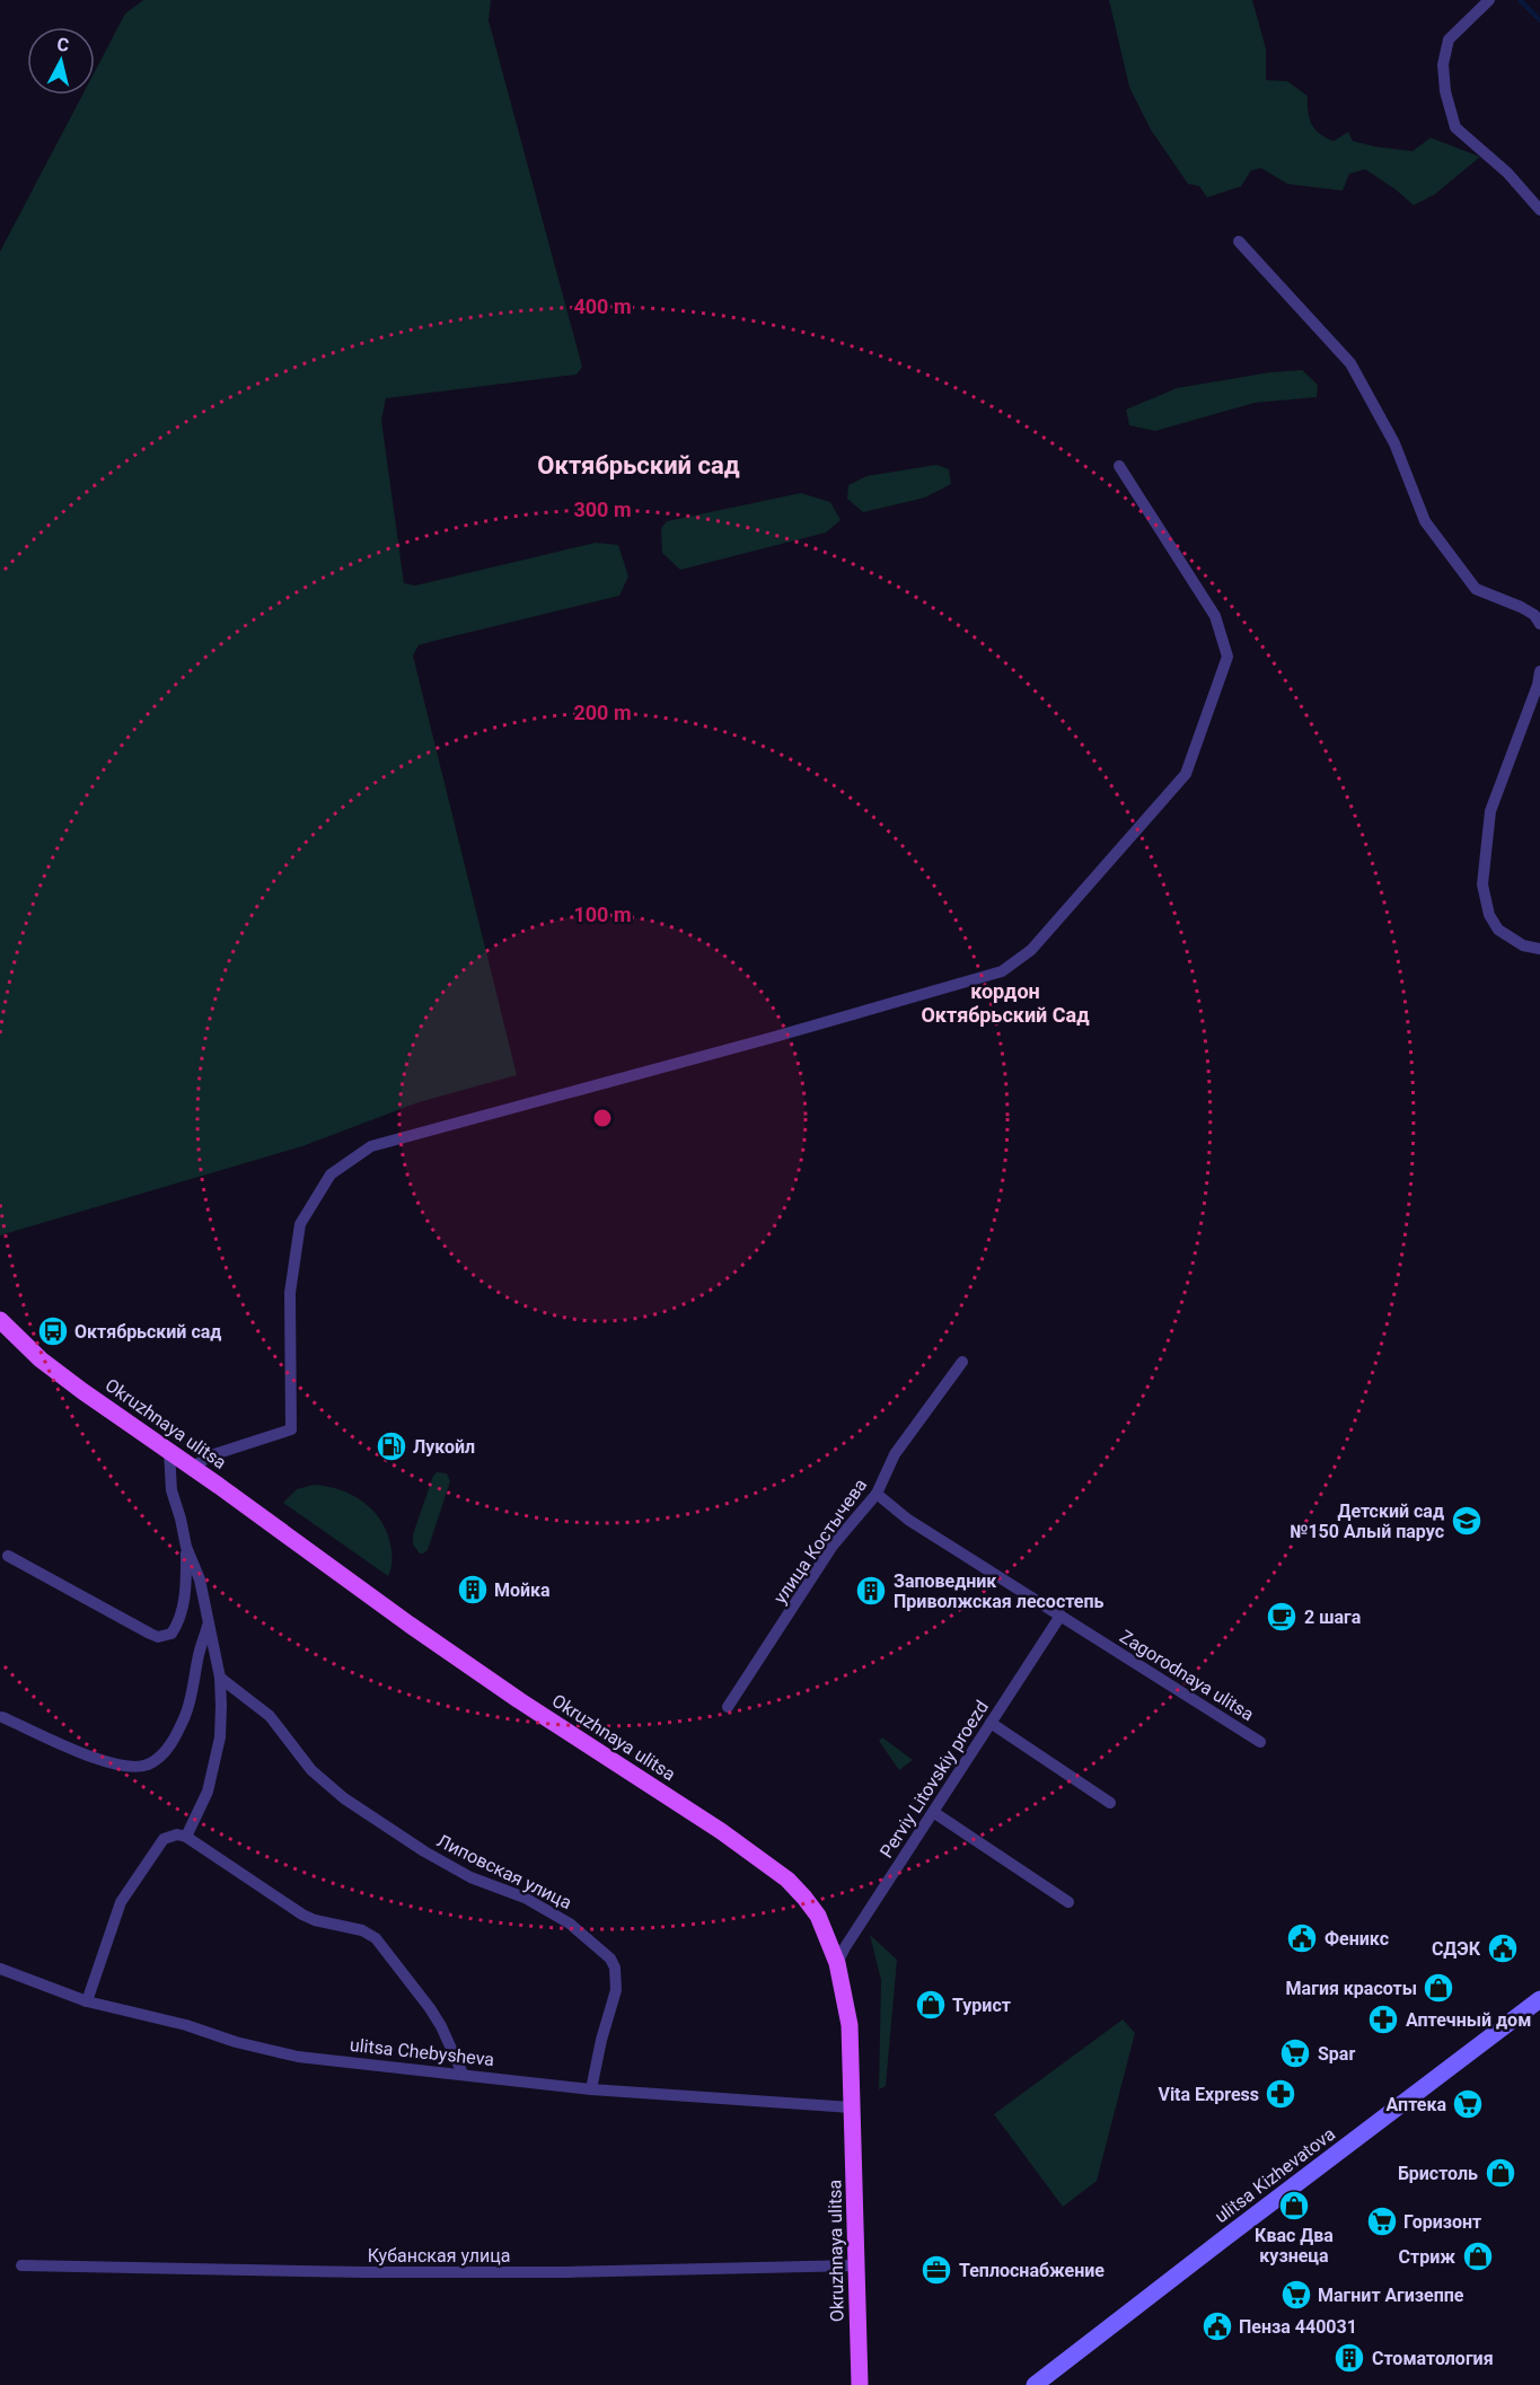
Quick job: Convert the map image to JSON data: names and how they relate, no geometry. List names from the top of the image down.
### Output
{
  "streets": {
    "main road": ["Okruzhnaya ulitsa", "ulitsa Kizhevatova"],
    "street": [
      "улица Костычева",
      "Zagorodnaya ulitsa",
      "Perviy Litovskiy proezd",
      "Липовская улица",
      "ulitsa Chebysheva",
      "Кубанская улица"
    ]
  },
  "crossings": [
    ["Okruzhnaya ulitsa", "Perviy Litovskiy proezd"],
    ["Okruzhnaya ulitsa", "ulitsa Chebysheva"],
    ["Okruzhnaya ulitsa", "Кубанская улица"],
    ["улица Костычева", "Zagorodnaya ulitsa"],
    ["Zagorodnaya ulitsa", "Perviy Litovskiy proezd"],
    ["Липовская улица", "ulitsa Chebysheva"]
  ],
  "districts": ["Октябрьский сад", "кордон Октябрьский Сад"],
  "places": {
    "bus stop": ["Октябрьский сад"],
    "fuel station": ["Лукойл"],
    "school or university": ["Детский сад №150 Алый парус"],
    "building": ["Мойка", "Заповедник Приволжская лесостепь", "Стоматология"],
    "cafe": ["2 шага"],
    "public building": ["Феникс", "СДЭК", "Пенза 440031"],
    "shop": [
      "Магия красоты",
      "Турист",
      "Бристоль",
      "Квас Два кузнеца",
      "Стриж"
    ],
    "pharmacy": ["Аптечный дом", "Vita Express"],
    "supermarket": [
      "Spar",
      "Аптека",
      "Горизонт",
      "Магнит Агизеппе"
    ],
    "office": ["Теплоснабжение"]
  },
  "north": "top",
  "rings": [
    "400 m",
    "300 m",
    "200 m",
    "100 m"
  ]
}
